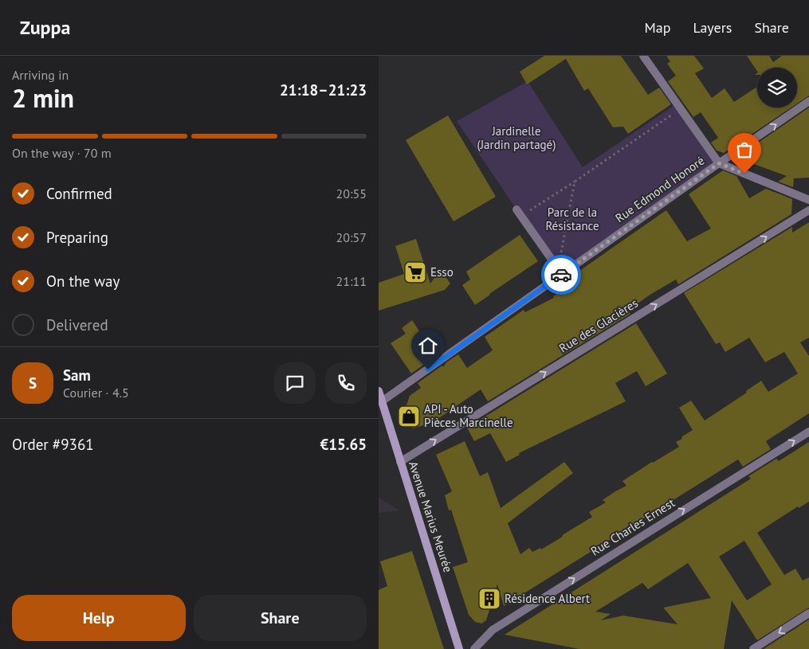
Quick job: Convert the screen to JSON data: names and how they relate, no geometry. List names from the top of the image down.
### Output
{
  "streets": {
    "main road": ["Avenue Marius Meurée"],
    "street": ["Rue Edmond Honoré", "Rue des Glacières", "Rue Charles Ernest"]
  },
  "crossings": [
    ["Rue Edmond Honoré", "Avenue Marius Meurée"],
    ["Rue des Glacières", "Avenue Marius Meurée"]
  ],
  "one_way": ["Rue des Glacières", "Rue Charles Ernest"],
  "parks": ["Jardinelle (Jardin partagé)", "Parc de la Résistance"],
  "places": {
    "supermarket": ["Esso"],
    "shop": ["API - Auto Pièces Marcinelle"],
    "building": ["Résidence Albert"]
  },
  "page": {
    "header": "Zuppa",
    "nav": ["Map", "Layers", "Share"],
    "heading": ["2 min", "Arriving in", "21:18–21:23"],
    "panel": [
      "Sam",
      "Courier · 4.5",
      "Order #9361",
      "€15.65"
    ],
    "bar": "On the way · 70 m",
    "list": [
      ["Confirmed", "20:55"],
      ["Preparing", "20:57"],
      ["On the way", "21:11"],
      "Delivered"
    ],
    "round": "S",
    "buttons": ["Help", "Share"]
  }
}
